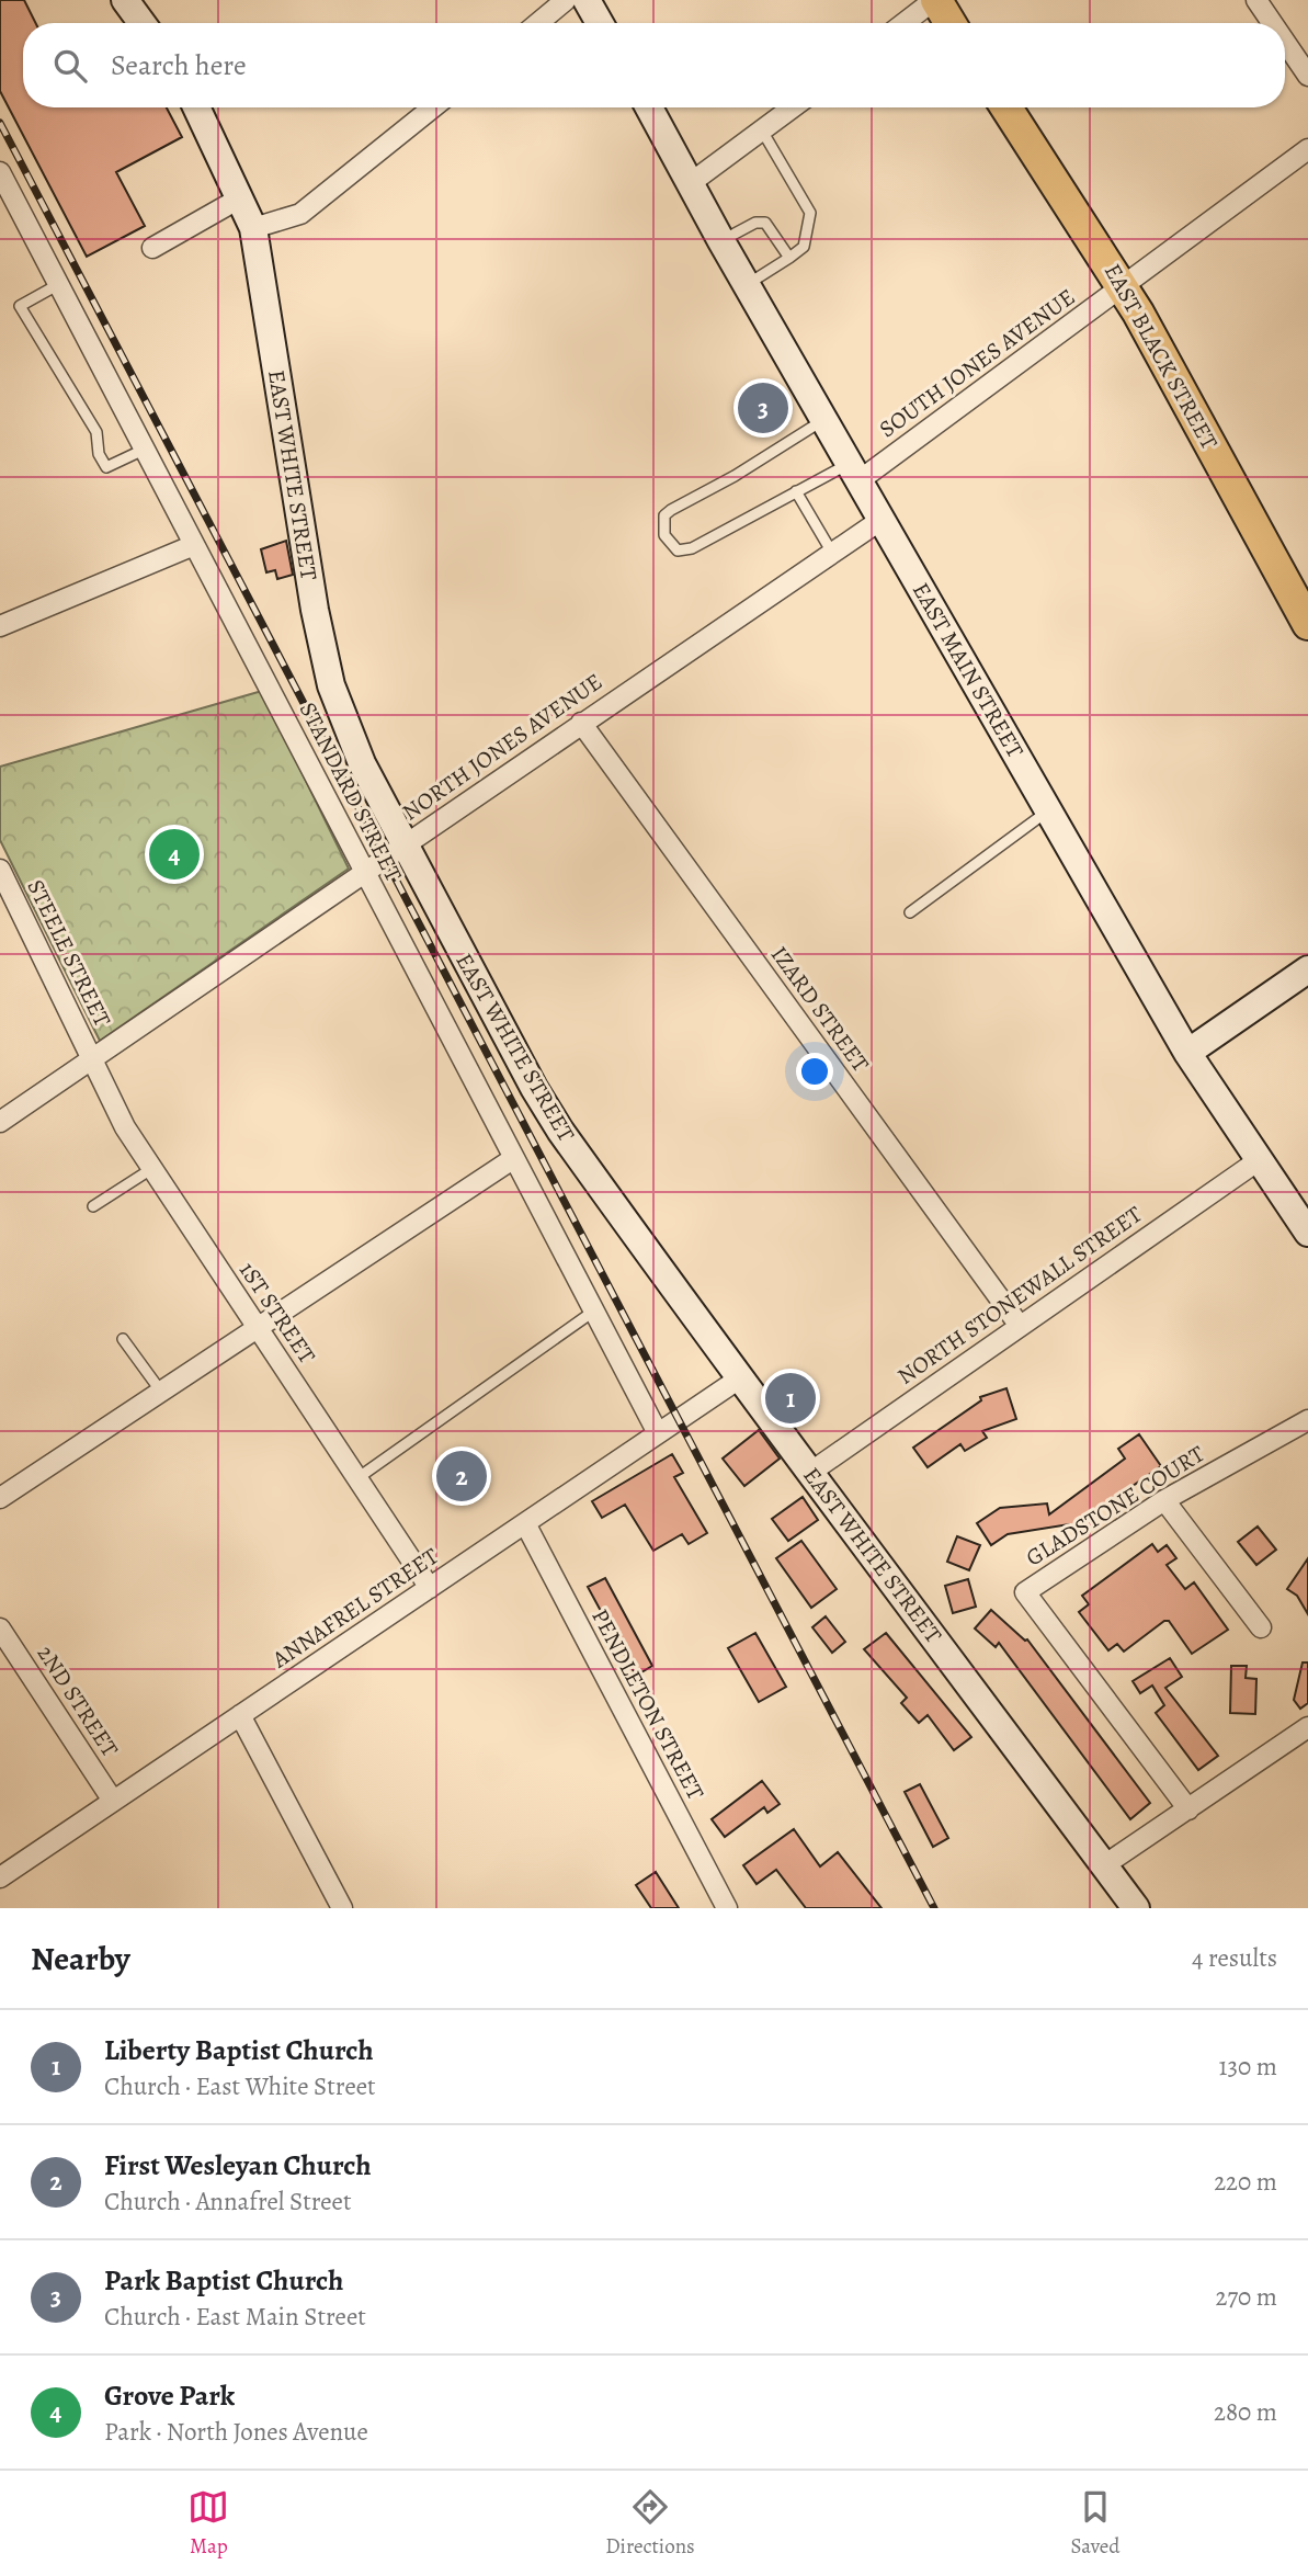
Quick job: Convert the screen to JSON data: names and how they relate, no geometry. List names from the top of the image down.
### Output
{
  "streets": {
    "main road": ["EAST BLACK STREET"],
    "street": [
      "SOUTH JONES AVENUE",
      "EAST WHITE STREET",
      "EAST MAIN STREET",
      "NORTH JONES AVENUE",
      "STANDARD STREET",
      "STEELE STREET",
      "IZARD STREET",
      "NORTH STONEWALL STREET",
      "1ST STREET",
      "GLADSTONE COURT",
      "ANNAFREL STREET",
      "2ND STREET",
      "PENDLETON STREET"
    ]
  },
  "crossings": [
    ["EAST BLACK STREET", "SOUTH JONES AVENUE"],
    ["SOUTH JONES AVENUE", "EAST MAIN STREET"],
    ["EAST WHITE STREET", "NORTH JONES AVENUE"],
    ["EAST WHITE STREET", "NORTH STONEWALL STREET"],
    ["EAST WHITE STREET", "ANNAFREL STREET"],
    ["EAST MAIN STREET", "NORTH JONES AVENUE"],
    ["EAST MAIN STREET", "NORTH STONEWALL STREET"],
    ["NORTH JONES AVENUE", "STANDARD STREET"],
    ["NORTH JONES AVENUE", "STEELE STREET"],
    ["NORTH JONES AVENUE", "IZARD STREET"],
    ["NORTH JONES AVENUE", "1ST STREET"],
    ["STANDARD STREET", "ANNAFREL STREET"],
    ["STEELE STREET", "1ST STREET"],
    ["IZARD STREET", "NORTH STONEWALL STREET"],
    ["1ST STREET", "ANNAFREL STREET"],
    ["ANNAFREL STREET", "2ND STREET"],
    ["ANNAFREL STREET", "PENDLETON STREET"]
  ],
  "page": {
    "search": "Search here",
    "pins": [
      "3",
      "4",
      "1",
      "2"
    ],
    "heading": ["Nearby", "4 results"],
    "list": [
      {
        "mark": "1",
        "name": "Liberty Baptist Church",
        "note": "Church · East White Street",
        "value": "130 m"
      },
      {
        "mark": "2",
        "name": "First Wesleyan Church",
        "note": "Church · Annafrel Street",
        "value": "220 m"
      },
      {
        "mark": "3",
        "name": "Park Baptist Church",
        "note": "Church · East Main Street",
        "value": "270 m"
      },
      {
        "mark": "4",
        "name": "Grove Park",
        "note": "Park · North Jones Avenue",
        "value": "280 m"
      }
    ],
    "nav": ["Map", "Directions", "Saved"]
  }
}
